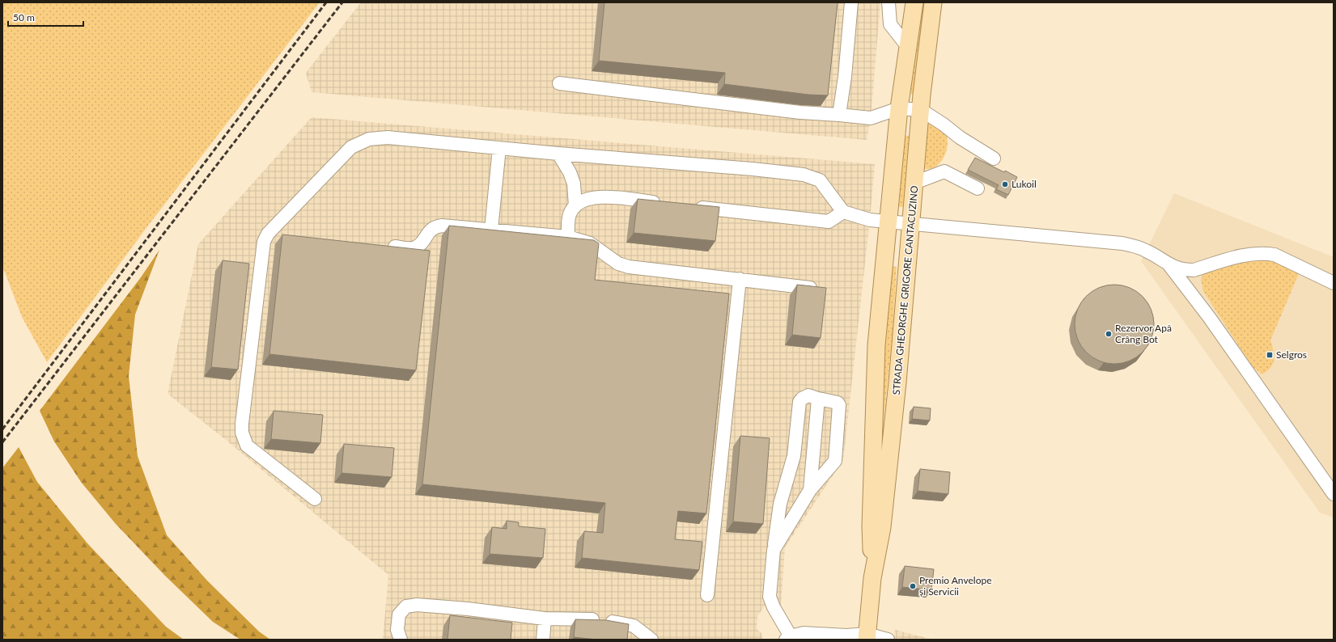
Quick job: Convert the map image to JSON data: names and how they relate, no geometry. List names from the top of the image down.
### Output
{
  "streets": {
    "main road": ["STRADA GHEORGHE GRIGORE CANTACUZINO"]
  },
  "places": {
    "other": ["Lukoil", "Rezervor Apă Crâng Bot", "Premio Anvelope și Servicii"],
    "transit": ["Selgros"]
  },
  "scale_bar": "50 m"
}
